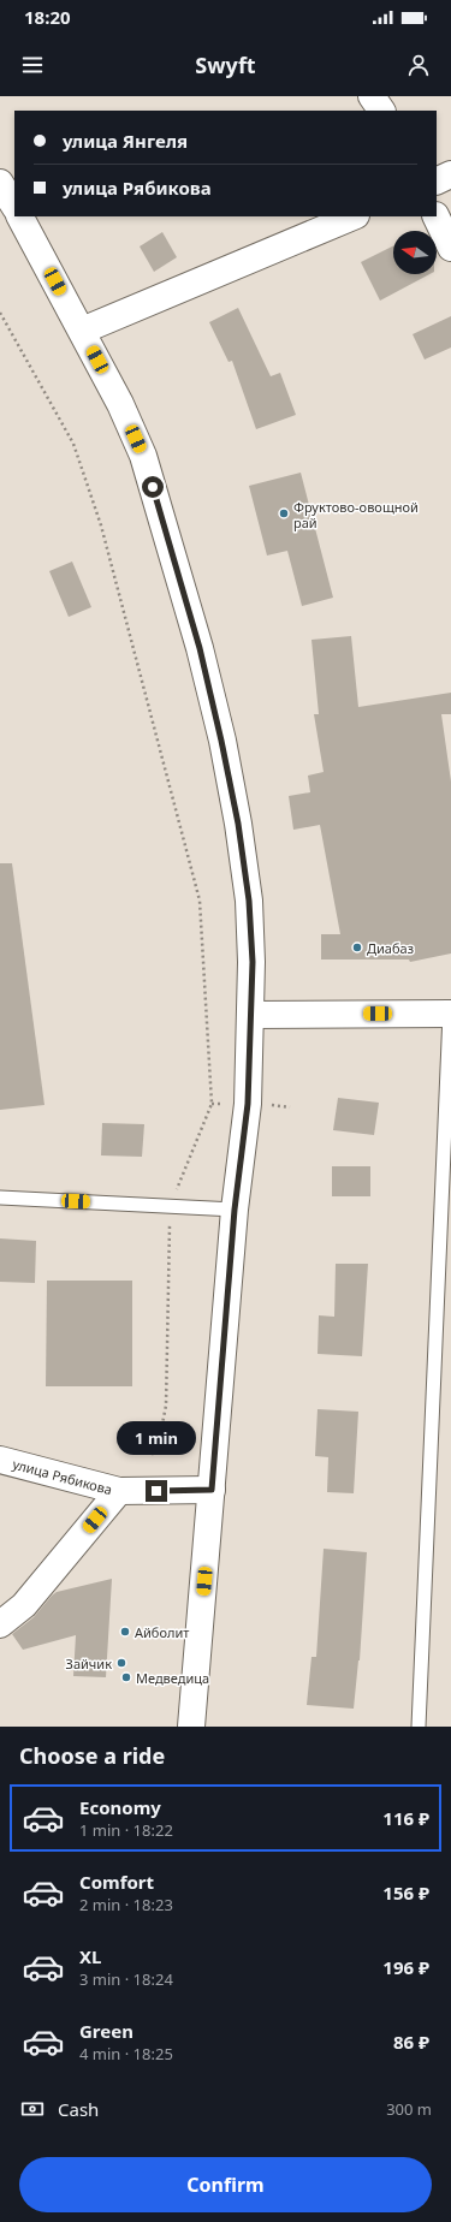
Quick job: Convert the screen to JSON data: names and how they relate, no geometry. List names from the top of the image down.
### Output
{
  "streets": {
    "street": ["улица Рябикова"]
  },
  "places": [
    "Фруктово-овощной рай",
    "Диабаз",
    "Айболит",
    "Зайчик",
    "Медведица"
  ],
  "north": "left",
  "page": {
    "status": "18:20",
    "header": "Swyft",
    "banner": ["улица Янгеля", "улица Рябикова"],
    "bubble": "1 min",
    "heading": "Choose a ride",
    "list": [
      {
        "name": "Economy",
        "note": "1 min · 18:22",
        "value": "116 ₽"
      },
      {
        "name": "Comfort",
        "note": "2 min · 18:23",
        "value": "156 ₽"
      },
      {
        "name": "XL",
        "note": "3 min · 18:24",
        "value": "196 ₽"
      },
      {
        "name": "Green",
        "note": "4 min · 18:25",
        "value": "86 ₽"
      }
    ],
    "pay": ["Cash", "300 m"],
    "buttons": "Confirm"
  }
}
